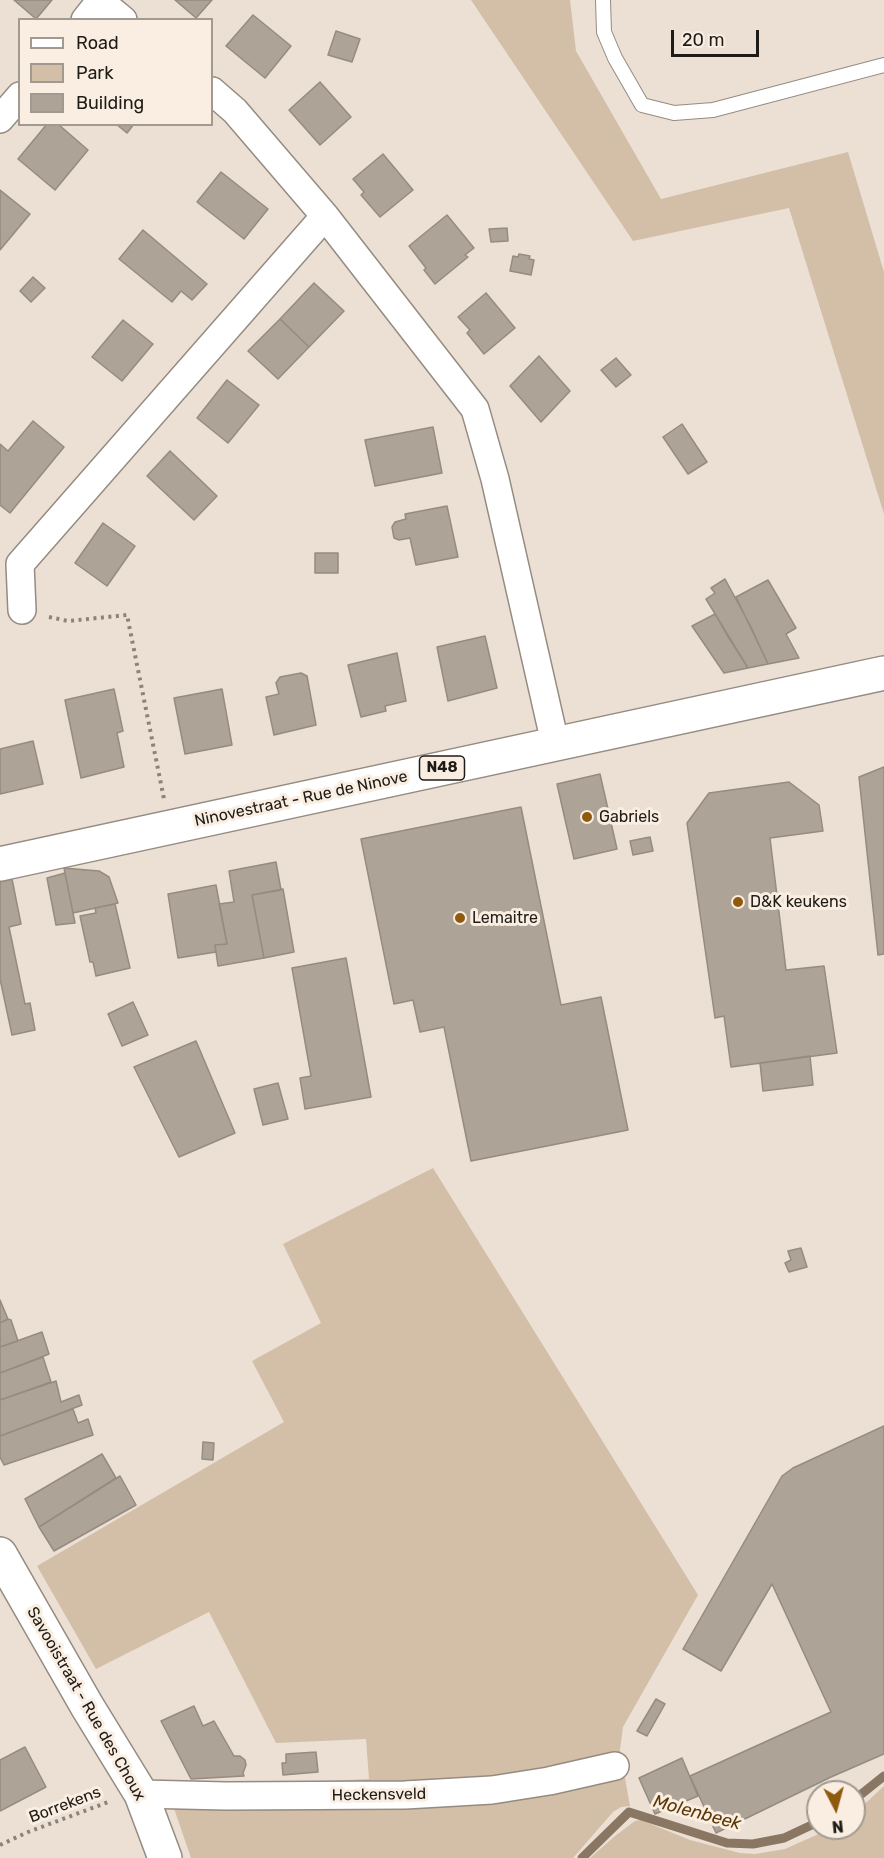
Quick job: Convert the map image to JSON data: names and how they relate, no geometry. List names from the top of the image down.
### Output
{
  "streets": {
    "main road": ["N48", "Ninovestraat - Rue de Ninove", "Savooistraat - Rue des Choux"],
    "street": ["Heckensveld"],
    "path": ["Borrekens"]
  },
  "crossings": [
    ["Savooistraat - Rue des Choux", "Heckensveld"],
    ["Savooistraat - Rue des Choux", "Borrekens"],
    ["Heckensveld", "Borrekens"]
  ],
  "water": ["Molenbeek"],
  "places": ["Gabriels", "D&K keukens", "Lemaitre"],
  "legend": ["Road", "Park", "Building"],
  "scale_bar": "20 m",
  "north": "bottom"
}
